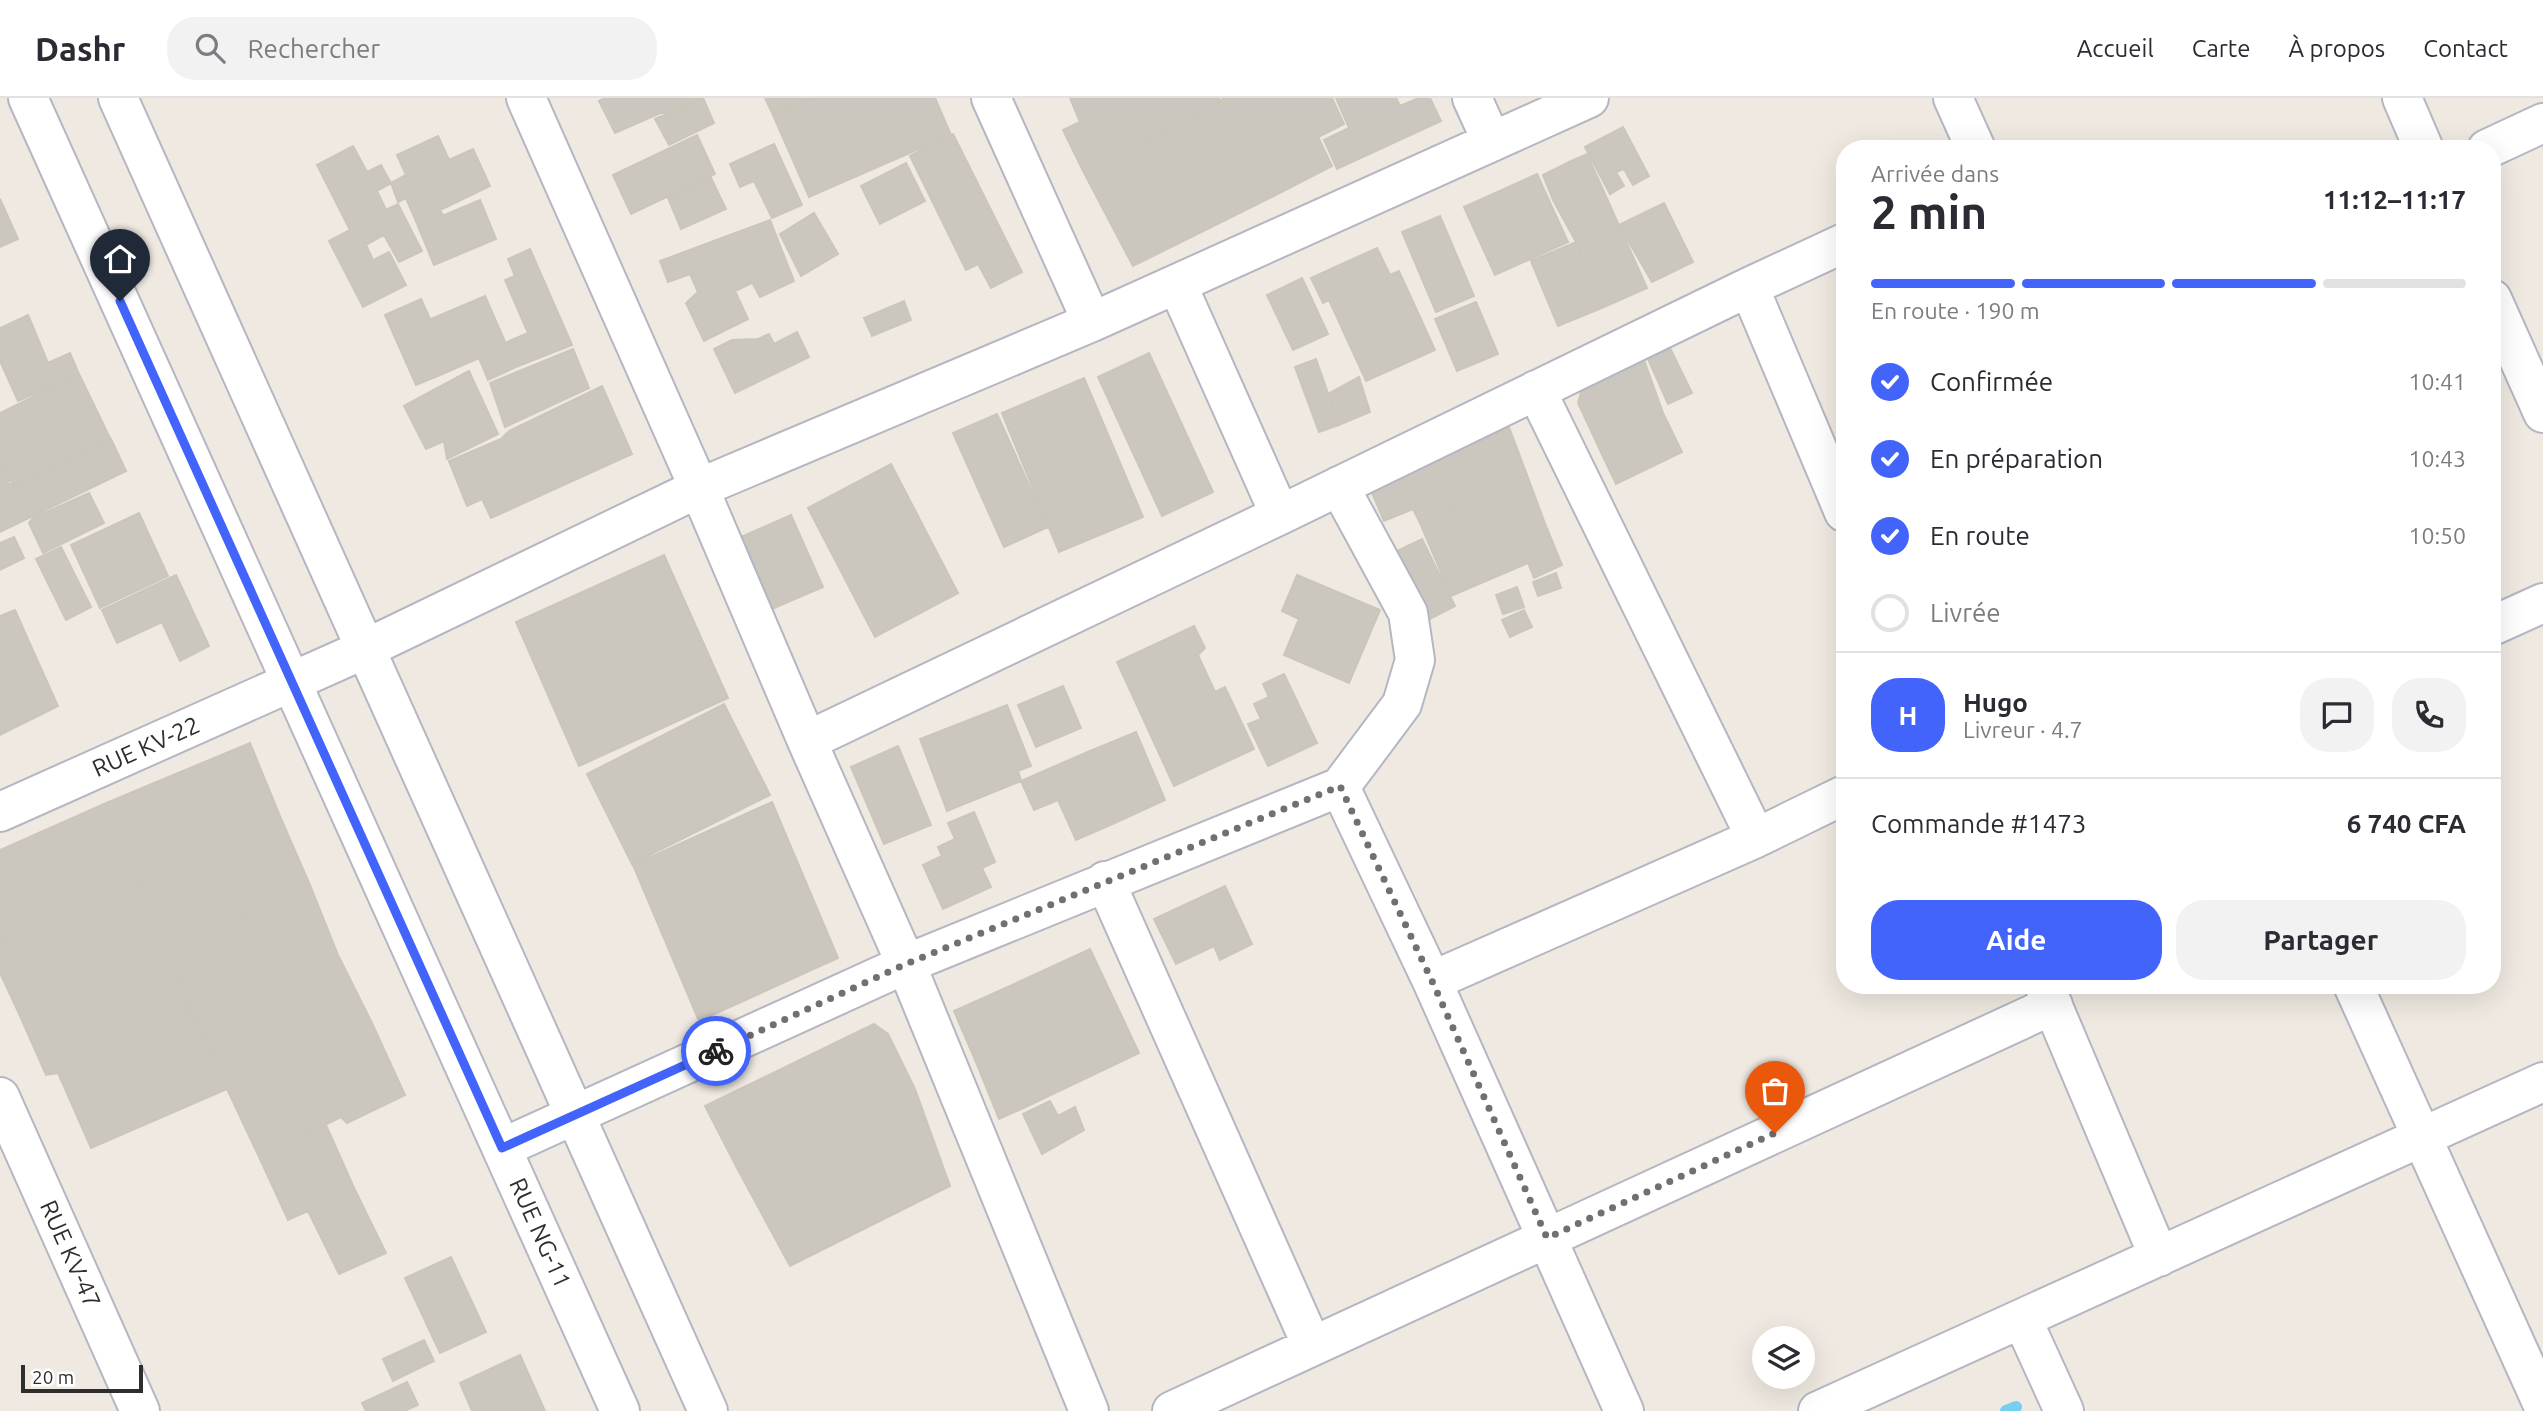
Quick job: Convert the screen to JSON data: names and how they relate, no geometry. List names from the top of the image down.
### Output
{
  "streets": {
    "street": ["RUE KV-22", "RUE NG-11", "RUE KV-47"]
  },
  "crossings": [
    ["RUE KV-22", "RUE NG-11"]
  ],
  "scale_bar": "20 m",
  "page": {
    "header": "Dashr",
    "search": "Rechercher",
    "nav": [
      "Accueil",
      "Carte",
      "À propos",
      "Contact"
    ],
    "heading": ["2 min", "Arrivée dans", "11:12–11:17"],
    "panel": [
      "Hugo",
      "Livreur · 4.7",
      "Commande #1473",
      "6 740 CFA"
    ],
    "bar": "En route · 190 m",
    "list": [
      ["Confirmée", "10:41"],
      ["En préparation", "10:43"],
      ["En route", "10:50"],
      "Livrée"
    ],
    "round": "H",
    "buttons": ["Aide", "Partager"],
    "scale": "20 m"
  }
}
